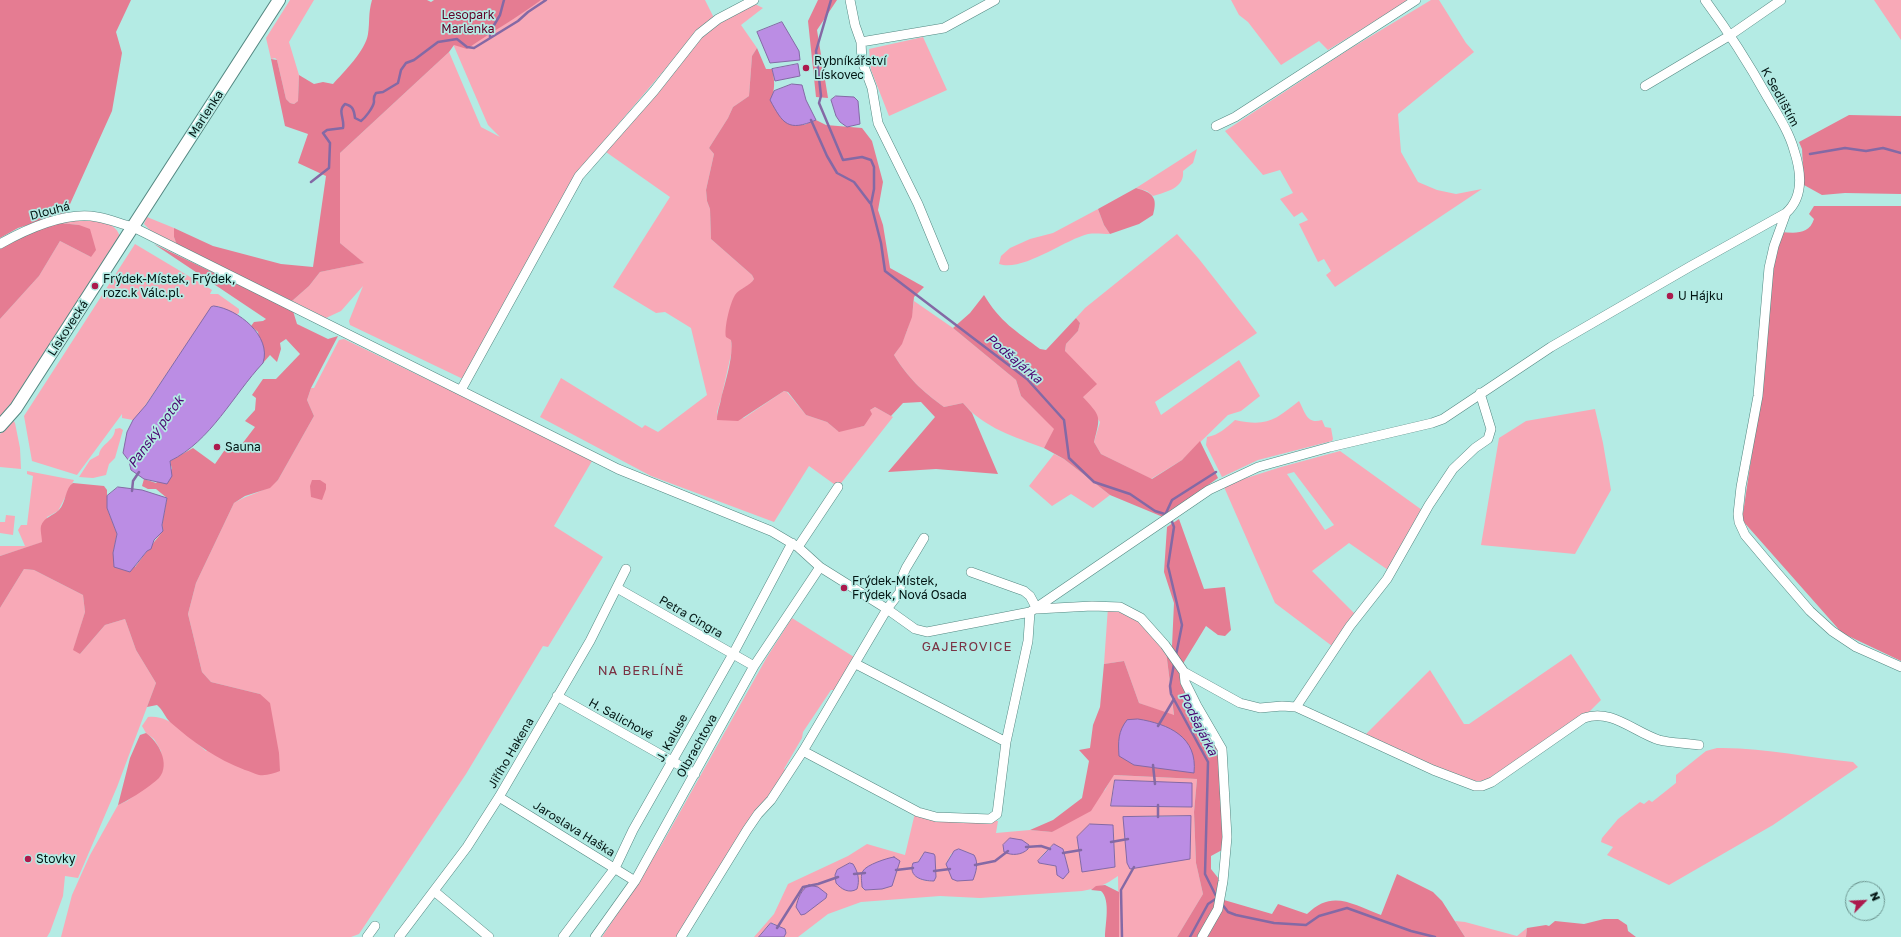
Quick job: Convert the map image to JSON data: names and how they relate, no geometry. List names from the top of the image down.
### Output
{
  "streets": {
    "main road": ["Marlenka", "Lískovecká"],
    "street": [
      "K Sedlištím",
      "Dlouhá",
      "Petra Cingra",
      "H. Salichové",
      "J. Kaluse",
      "Olbrachtova",
      "Jiřího Hakena",
      "Jaroslava Haška"
    ]
  },
  "crossings": [
    ["Marlenka", "Dlouhá"],
    ["Marlenka", "Lískovecká"],
    ["Dlouhá", "Lískovecká"],
    ["Dlouhá", "J. Kaluse"],
    ["Dlouhá", "Olbrachtova"],
    ["Petra Cingra", "J. Kaluse"],
    ["Petra Cingra", "Olbrachtova"],
    ["Petra Cingra", "Jiřího Hakena"],
    ["H. Salichové", "J. Kaluse"],
    ["H. Salichové", "Olbrachtova"],
    ["H. Salichové", "Jiřího Hakena"],
    ["J. Kaluse", "Jaroslava Haška"],
    ["Olbrachtova", "Jaroslava Haška"],
    ["Jiřího Hakena", "Jaroslava Haška"]
  ],
  "districts": ["GAJEROVICE", "NA BERLÍNĚ"],
  "water": ["Podšajárka", "Panský potok"],
  "parks": ["Lesopark Marlenka"],
  "places": [
    "Rybníkářství Lískovec",
    "Frýdek-Místek, Frýdek, rozc.k Válc.pl.",
    "U Hájku",
    "Sauna",
    "Frýdek-Místek, Frýdek, Nová Osada",
    "Stovky"
  ],
  "north": "top right"
}
